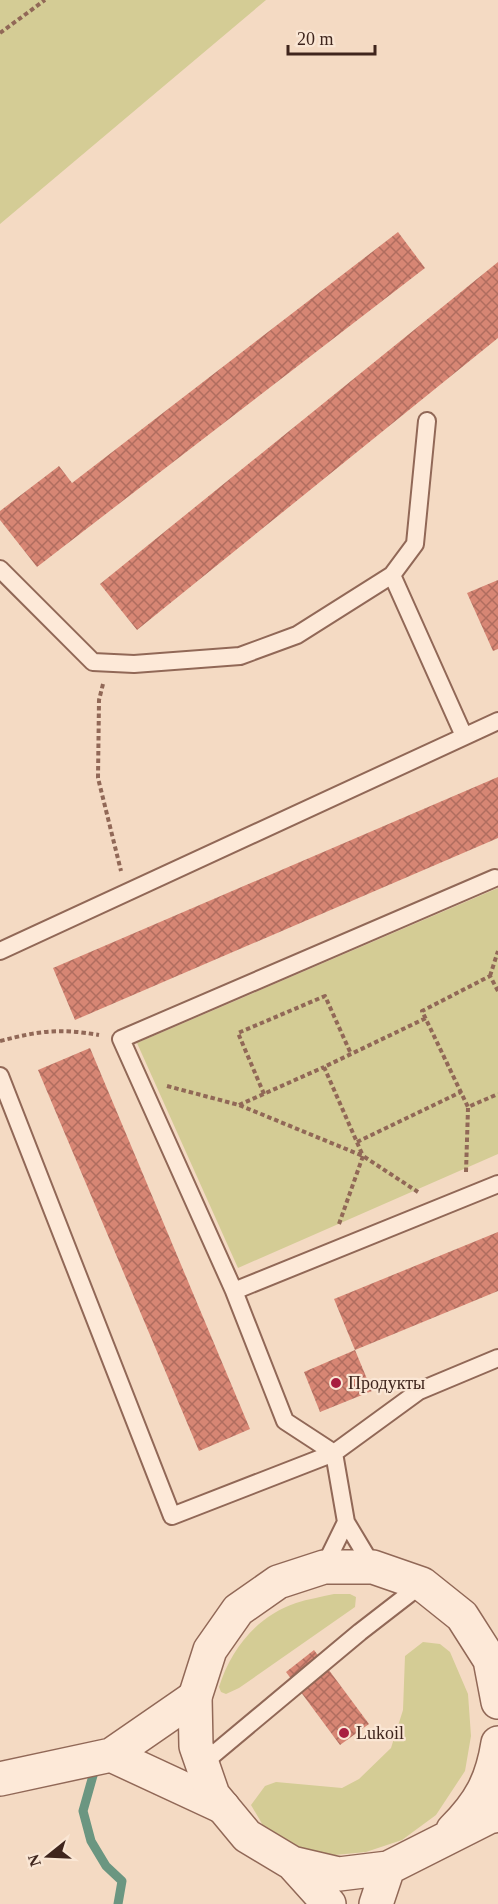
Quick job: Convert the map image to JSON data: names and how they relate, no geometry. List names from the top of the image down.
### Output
{
  "places": ["Продукты", "Lukoil"],
  "scale_bar": "20 m",
  "north": "left"
}
